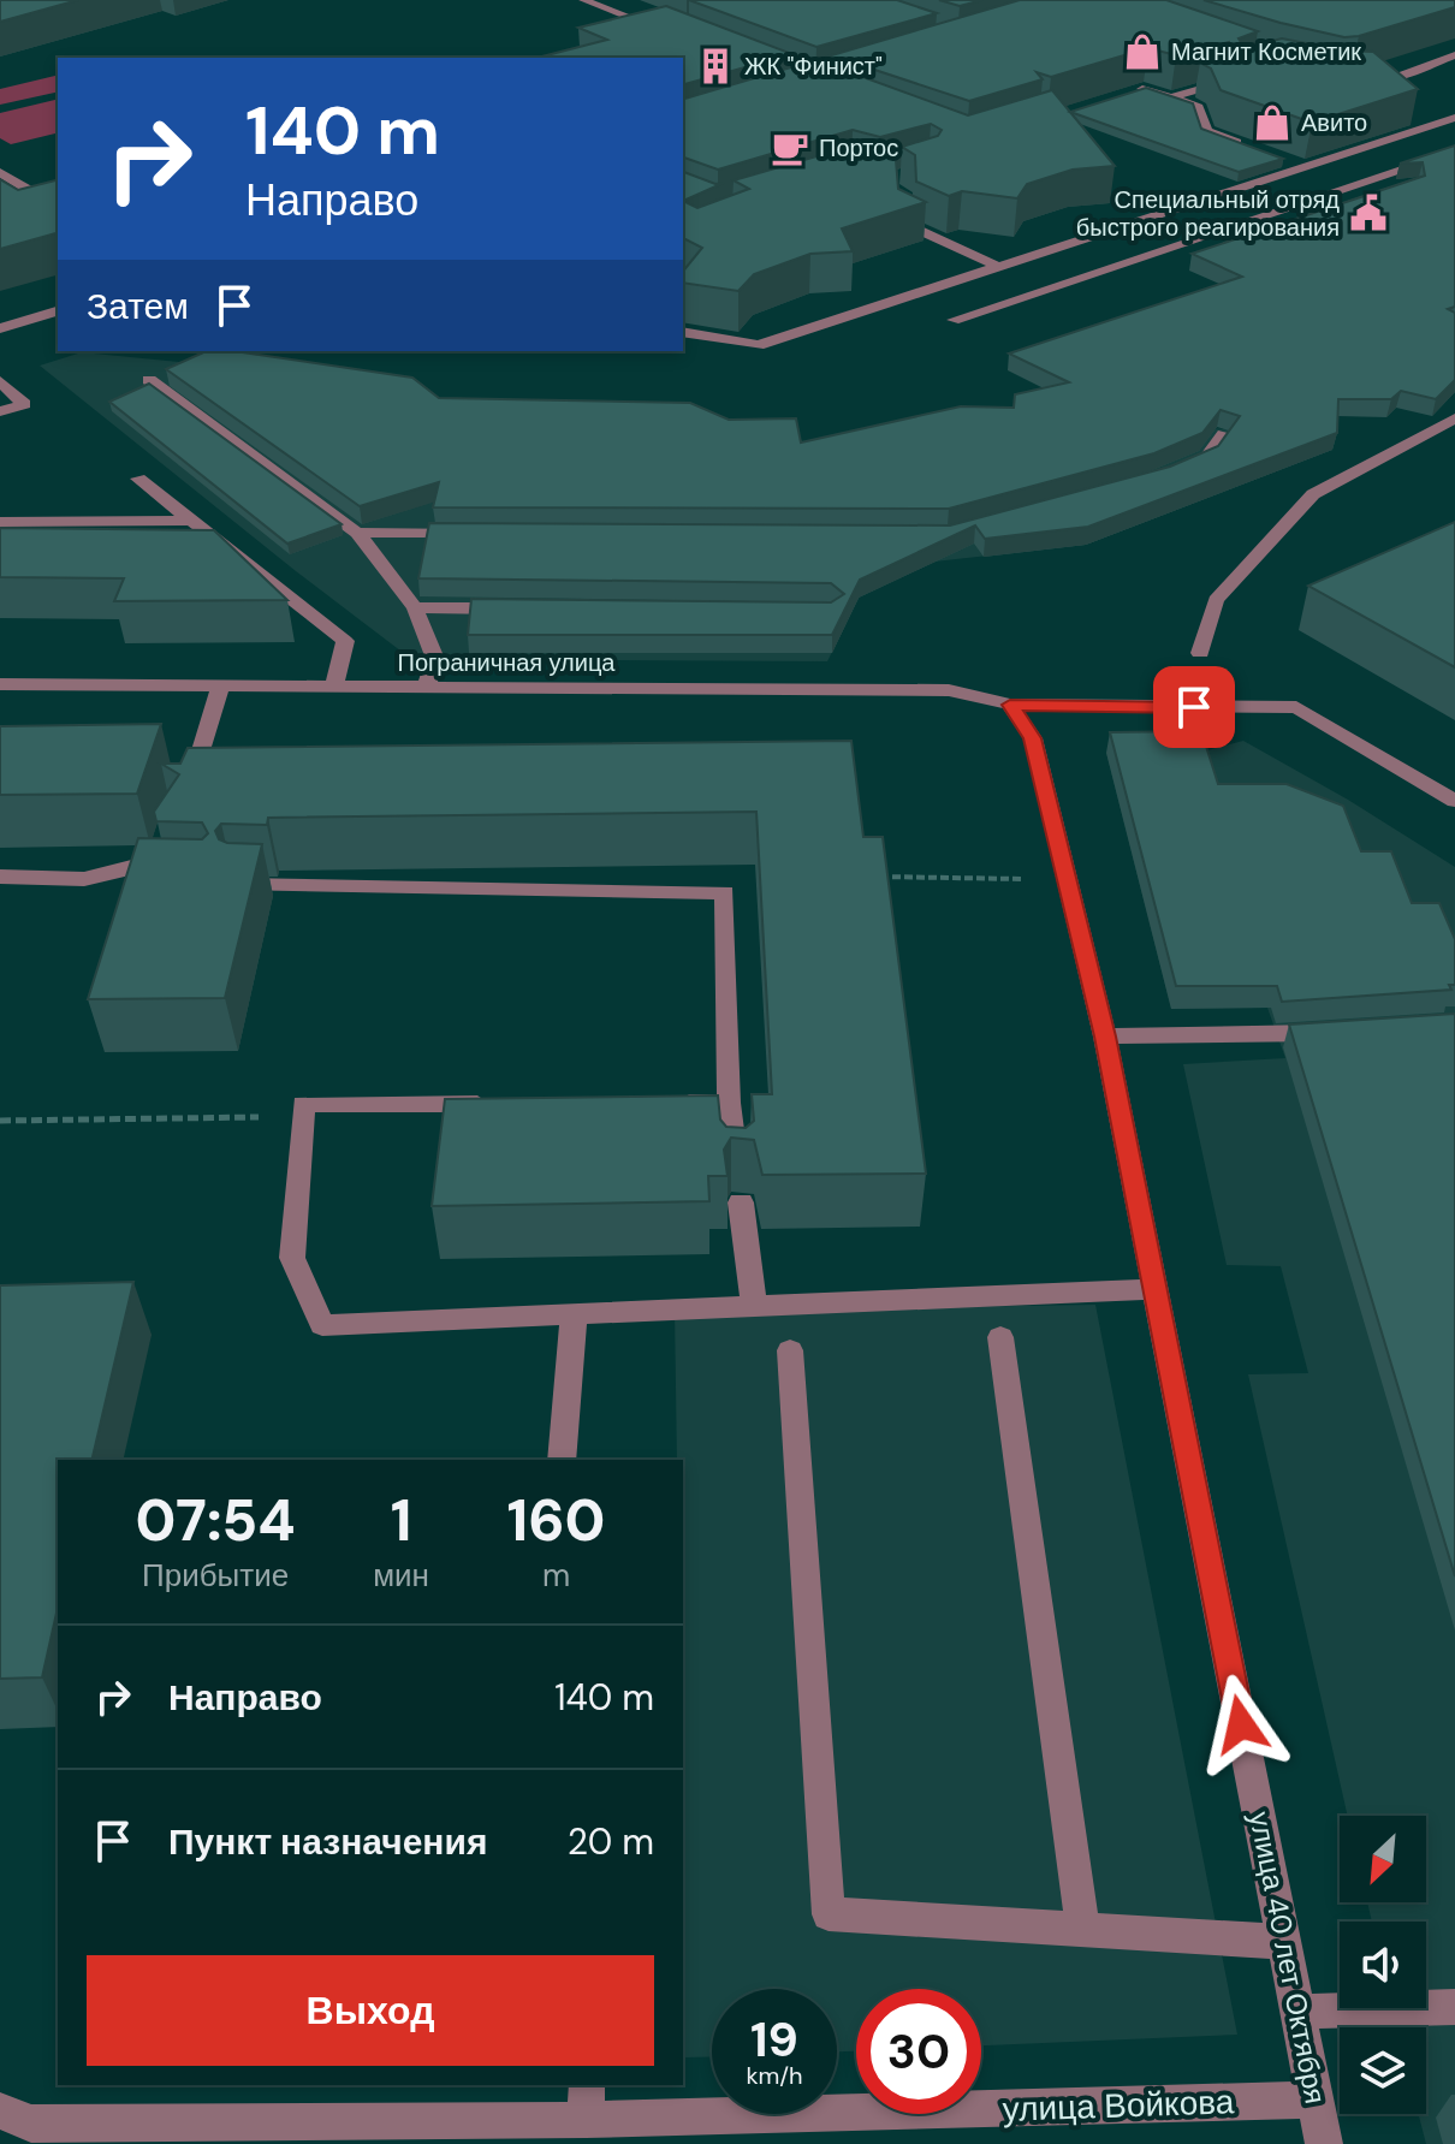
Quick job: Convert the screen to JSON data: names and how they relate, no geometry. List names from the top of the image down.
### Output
{
  "streets": {
    "street": ["Пограничная улица", "улица 40 лет Октября", "улица Войкова"]
  },
  "crossings": [
    ["Пограничная улица", "улица 40 лет Октября"],
    ["улица 40 лет Октября", "улица Войкова"]
  ],
  "places": {
    "shop": ["Магнит Косметик", "Авито"],
    "building": ["ЖК \"Финист\""],
    "cafe": ["Портос"],
    "public building": ["Специальный отряд быстрого реагирования"]
  },
  "north": "bottom left",
  "page": {
    "turn": ["140 m", "Направо"],
    "then": "Затем",
    "eta": [
      "07:54",
      "Прибытие",
      "1",
      "мин",
      "160",
      "m"
    ],
    "list": [
      {
        "name": "Направо",
        "value": "140 m"
      },
      {
        "name": "Пункт назначения",
        "value": "20 m"
      }
    ],
    "buttons": "Выход",
    "speed": "19 km/h",
    "limit": "30"
  }
}
